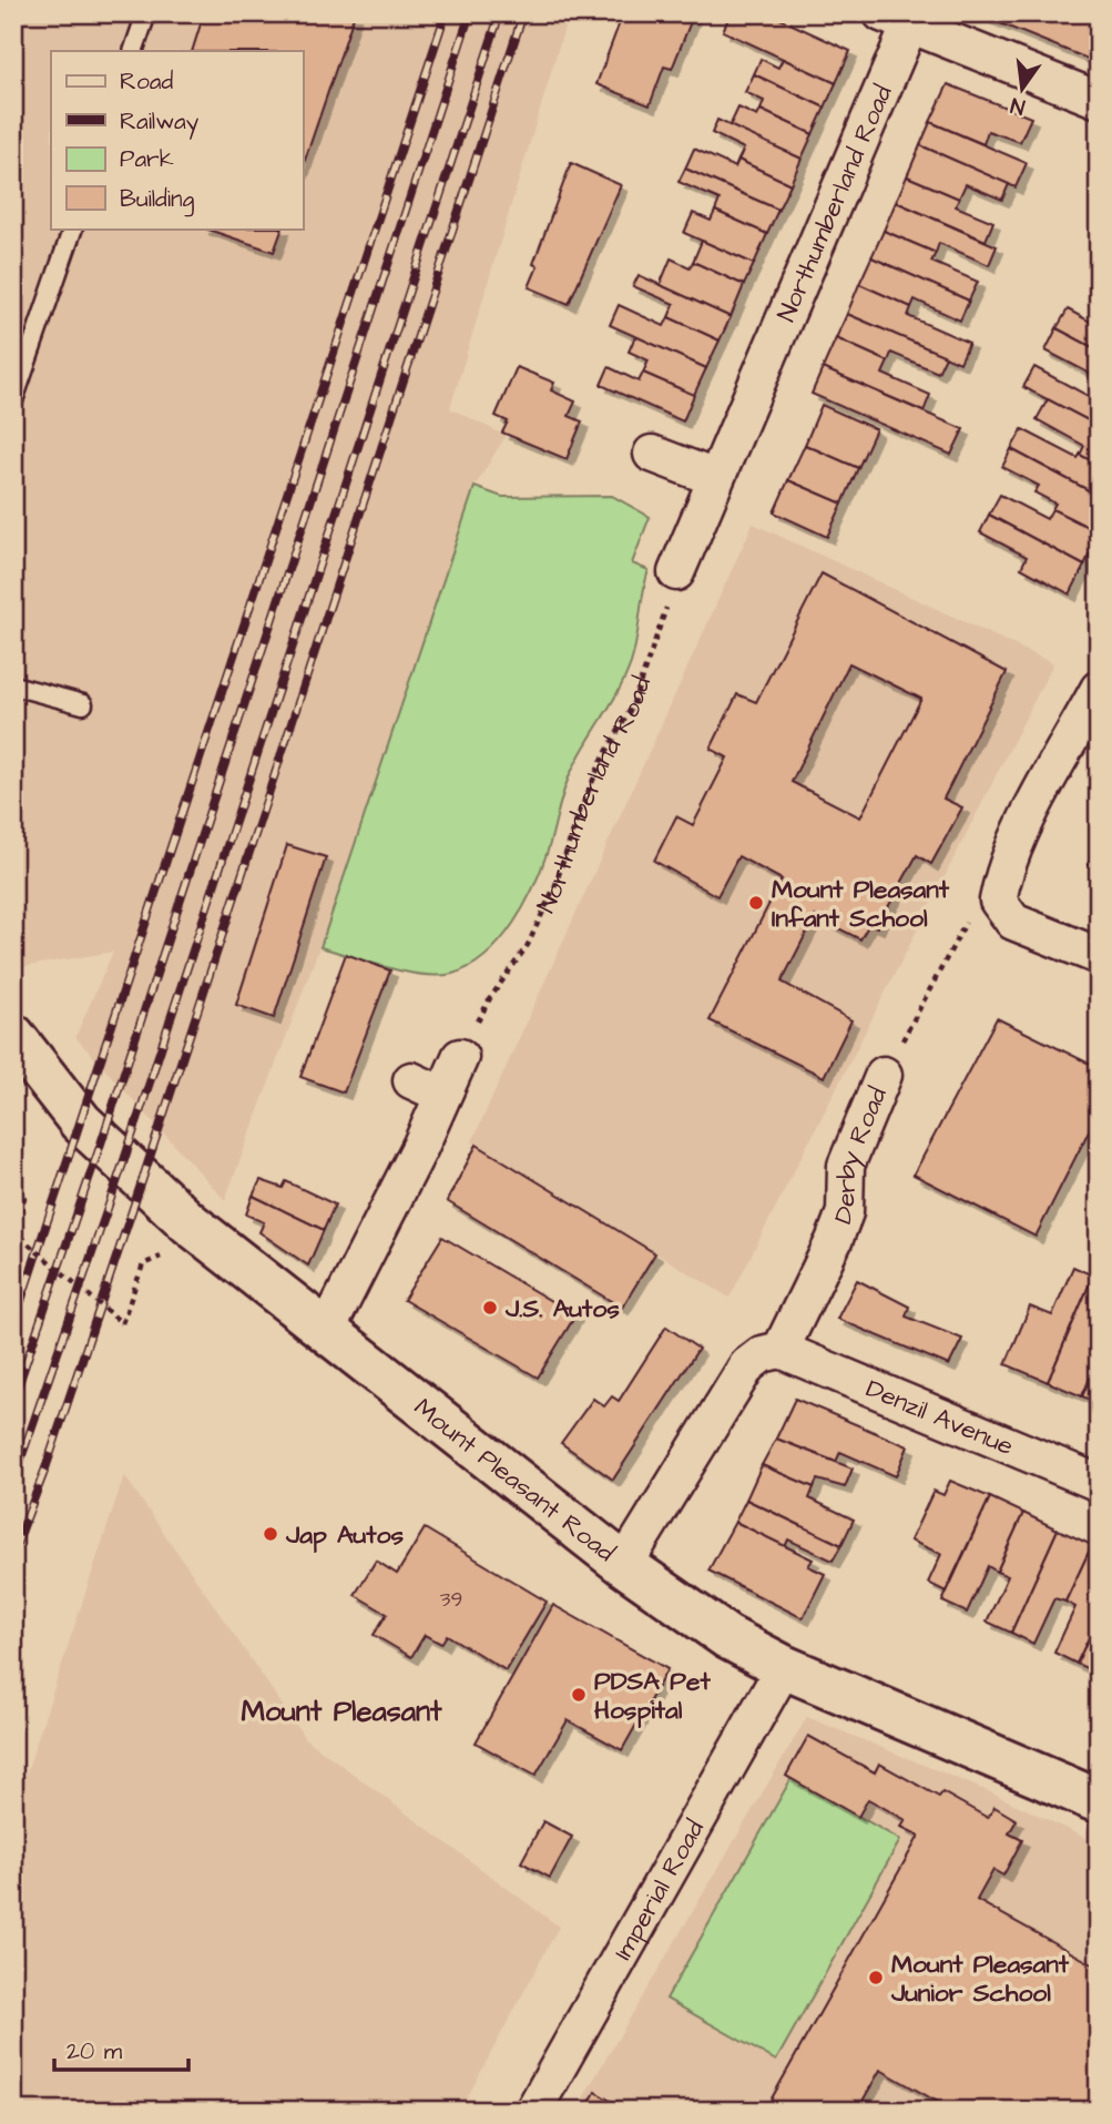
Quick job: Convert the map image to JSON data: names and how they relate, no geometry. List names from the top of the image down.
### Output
{
  "streets": {
    "street": [
      "Northumberland Road",
      "Derby Road",
      "Denzil Avenue",
      "Mount Pleasant Road",
      "Imperial Road"
    ]
  },
  "crossings": [
    ["Derby Road", "Denzil Avenue"],
    ["Mount Pleasant Road", "Imperial Road"]
  ],
  "districts": ["Mount Pleasant"],
  "places": [
    "Mount Pleasant Infant School",
    "J.S. Autos",
    "Jap Autos",
    "PDSA Pet Hospital",
    "Mount Pleasant Junior School"
  ],
  "house_numbers": ["39"],
  "legend": [
    "Road",
    "Railway",
    "Park",
    "Building"
  ],
  "scale_bar": "20 m",
  "north": "bottom"
}
